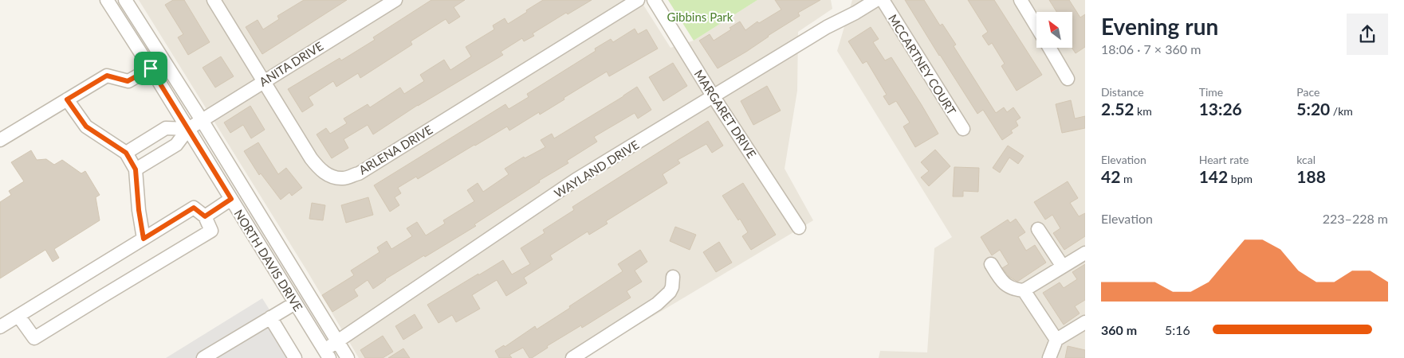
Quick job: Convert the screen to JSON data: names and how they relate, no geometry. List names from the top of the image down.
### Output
{
  "streets": {
    "street": [
      "ANITA DRIVE",
      "MCCARTNEY COURT",
      "MARGARET DRIVE",
      "ARLENA DRIVE",
      "WAYLAND DRIVE",
      "NORTH DAVIS DRIVE"
    ]
  },
  "crossings": [
    ["ANITA DRIVE", "ARLENA DRIVE"],
    ["ANITA DRIVE", "NORTH DAVIS DRIVE"],
    ["MARGARET DRIVE", "WAYLAND DRIVE"],
    ["WAYLAND DRIVE", "NORTH DAVIS DRIVE"]
  ],
  "parks": ["Gibbins Park"],
  "north": "top left",
  "page": {
    "heading": ["Evening run", "18:06 · 7 × 360 m"],
    "stats": [
      ["Distance", "2.52 km"],
      ["Time", "13:26"],
      ["Pace", "5:20 /km"],
      ["Elevation", "42 m"],
      ["Heart rate", "142 bpm"],
      ["kcal", "188"]
    ],
    "chart": ["Elevation", "223–228 m"],
    "list": [
      {
        "name": "360 m",
        "note": "5:16"
      }
    ]
  }
}
